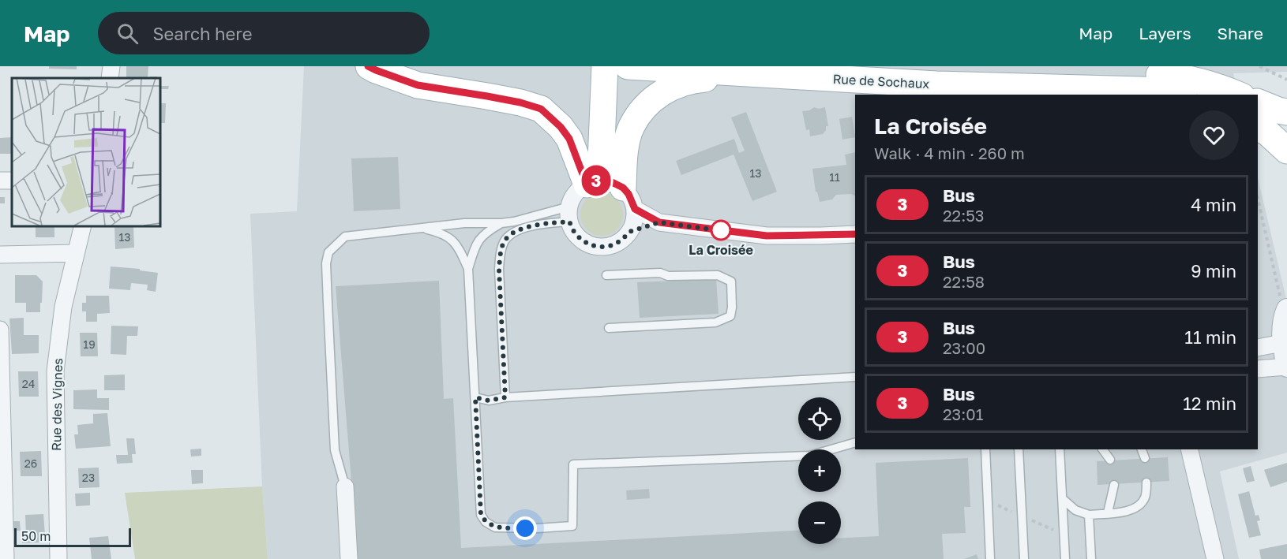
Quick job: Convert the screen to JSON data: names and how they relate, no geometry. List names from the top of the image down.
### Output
{
  "streets": {
    "main road": ["Rue de Sochaux"],
    "street": ["Rue des Vignes"]
  },
  "places": ["La Croisée"],
  "lines": ["bus line 3"],
  "house_numbers": [
    "13",
    "11",
    "13",
    "19",
    "24",
    "26",
    "23"
  ],
  "scale_bar": "50 m",
  "page": {
    "header": "Map",
    "search": "Search here",
    "nav": ["Map", "Layers", "Share"],
    "on_map": "3",
    "heading": ["La Croisée", "Walk · 4 min · 260 m"],
    "list": [
      {
        "mark": "3",
        "name": "Bus",
        "note": "22:53",
        "value": "4 min"
      },
      {
        "mark": "3",
        "name": "Bus",
        "note": "22:58",
        "value": "9 min"
      },
      {
        "mark": "3",
        "name": "Bus",
        "note": "23:00",
        "value": "11 min"
      },
      {
        "mark": "3",
        "name": "Bus",
        "note": "23:01",
        "value": "12 min"
      }
    ],
    "map_buttons": ["+", "−"],
    "scale": "50 m"
  }
}
